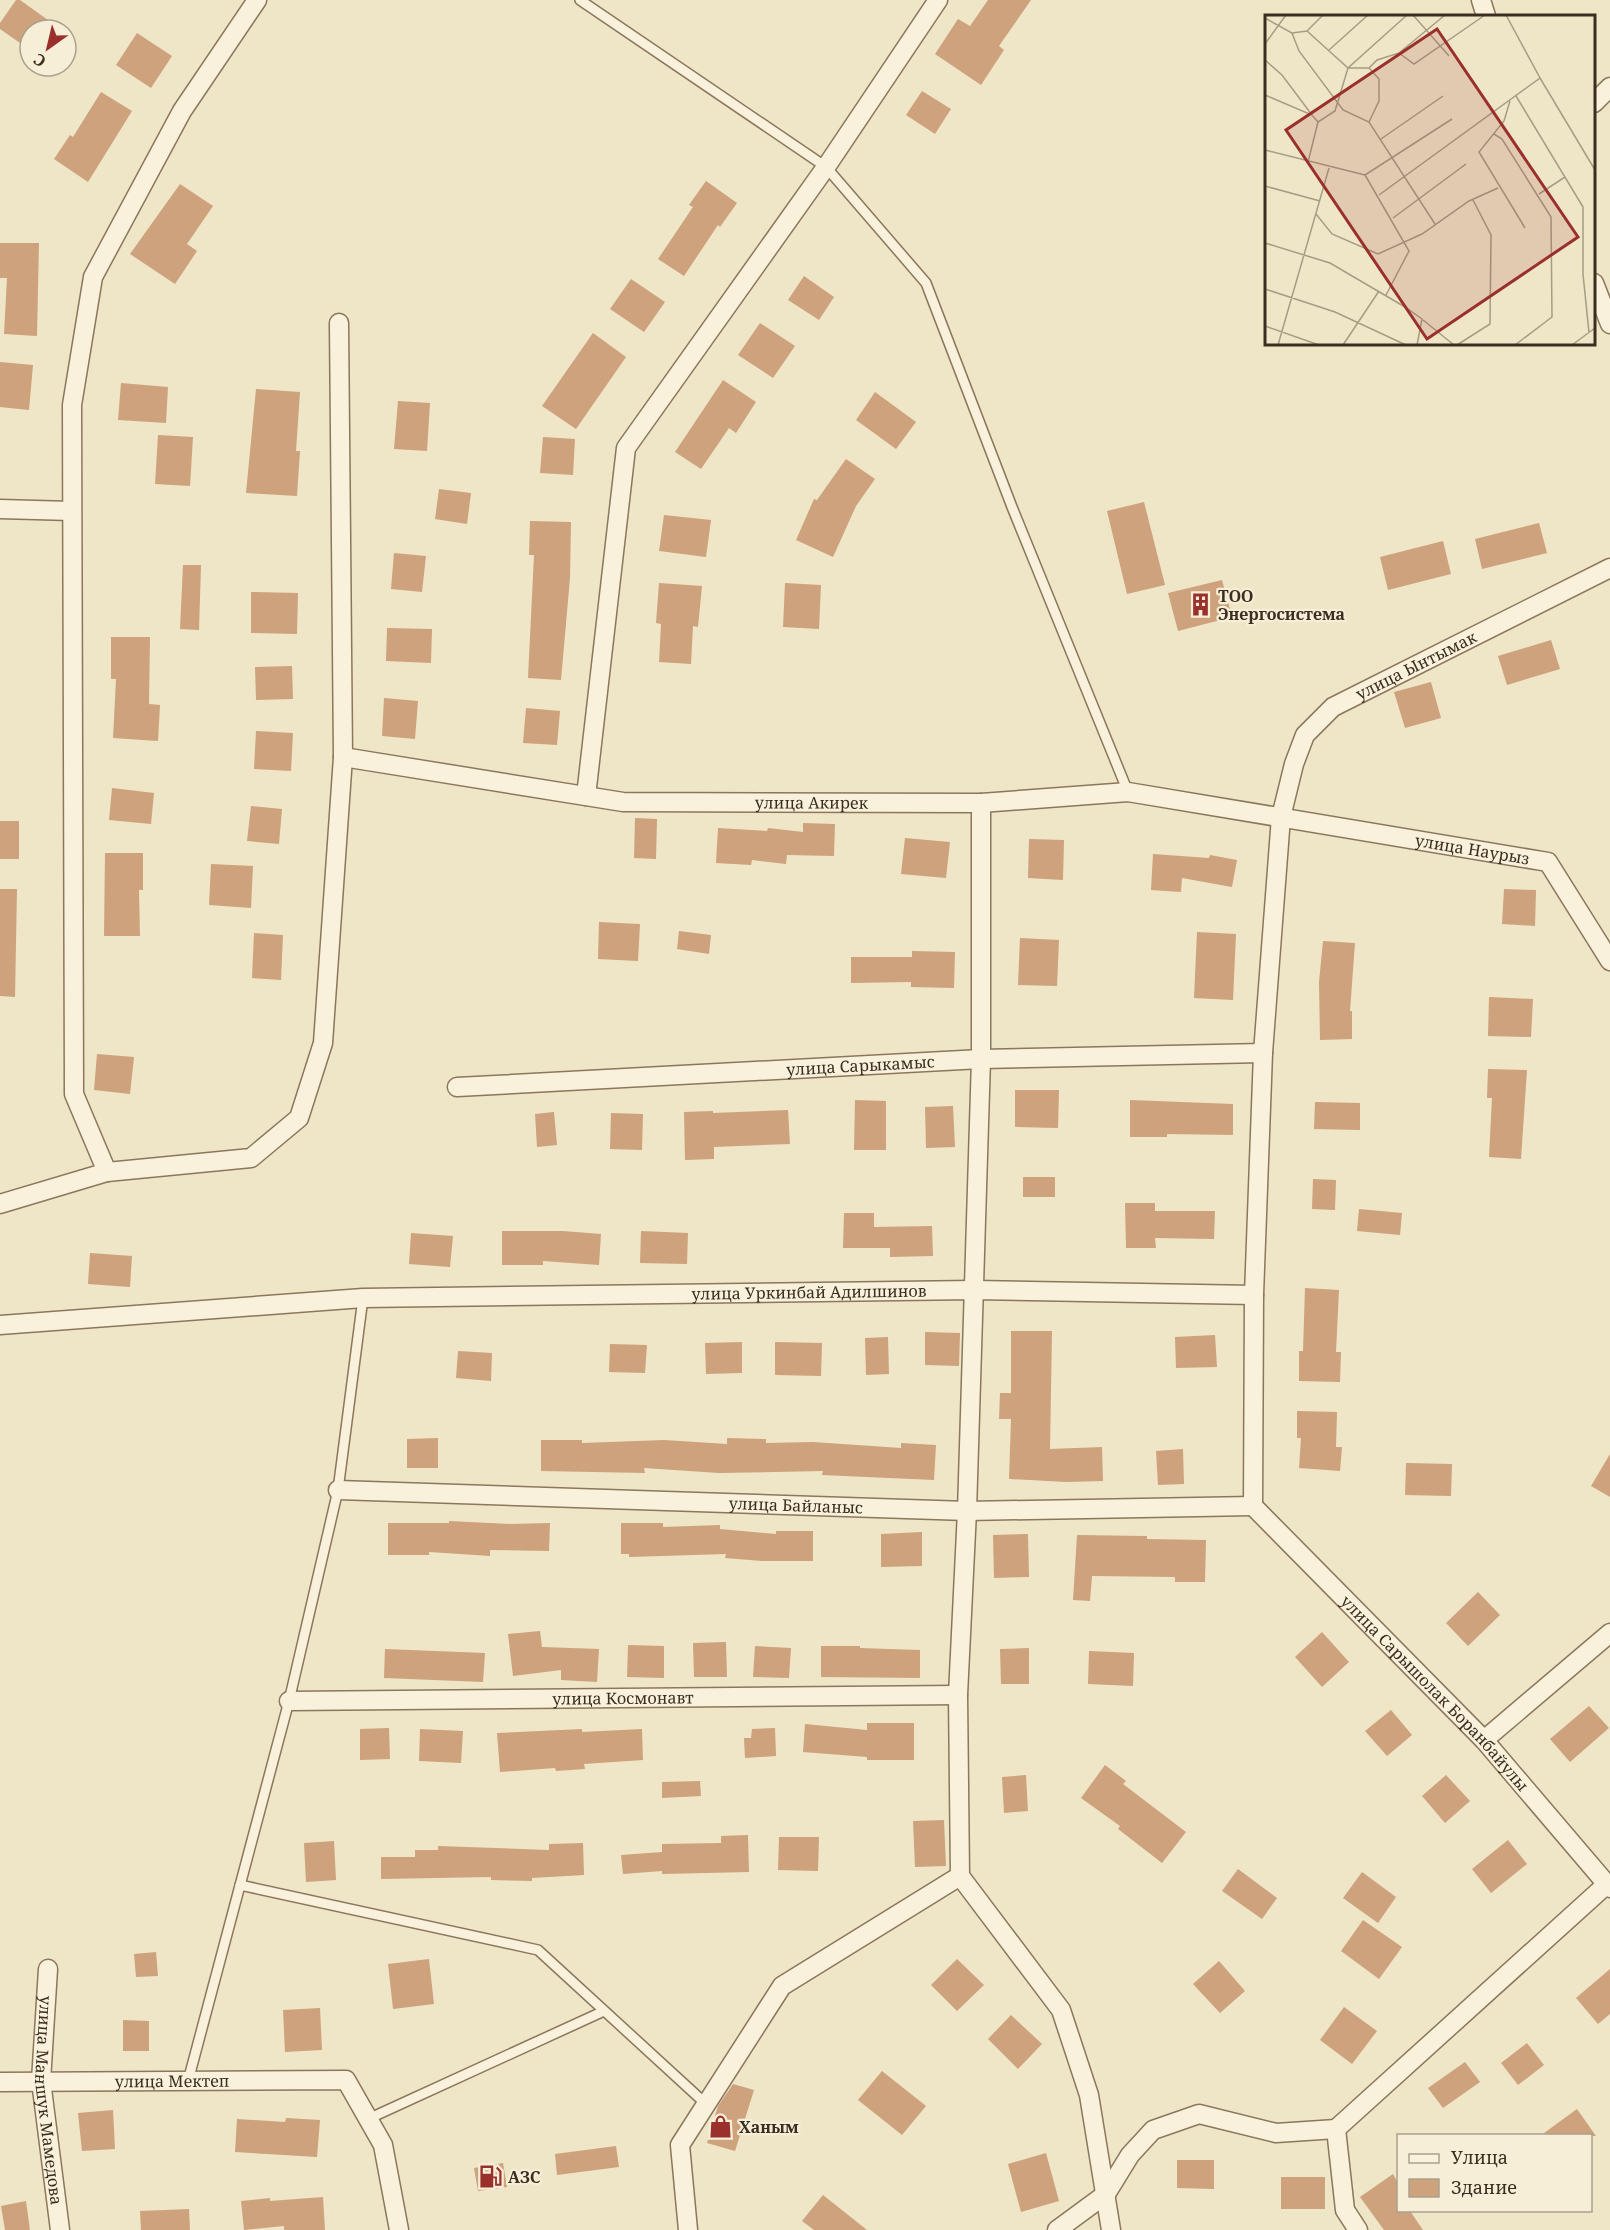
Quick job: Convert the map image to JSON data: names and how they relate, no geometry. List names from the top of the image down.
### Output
{
  "streets": {
    "street": [
      "улица Ынтымак",
      "улица Акирек",
      "улица Наурыз",
      "улица Сарыкамыс",
      "улица Уркинбай Адилшинов",
      "улица Байланыс",
      "улица Сарышолак Боранбайулы",
      "улица Космонавт",
      "улица Мектеп",
      "улица Маншук Мамедова"
    ]
  },
  "crossings": [
    ["улица Ынтымак", "улица Акирек"],
    ["улица Ынтымак", "улица Наурыз"],
    ["улица Ынтымак", "улица Сарыкамыс"],
    ["улица Ынтымак", "улица Уркинбай Адилшинов"],
    ["улица Ынтымак", "улица Байланыс"],
    ["улица Ынтымак", "улица Сарышолак Боранбайулы"],
    ["улица Акирек", "улица Наурыз"],
    ["улица Байланыс", "улица Сарышолак Боранбайулы"],
    ["улица Мектеп", "улица Маншук Мамедова"]
  ],
  "places": {
    "building": ["ТОО Энергосистема"],
    "shop": ["Ханым"],
    "fuel station": ["АЗС"]
  },
  "legend": ["Улица", "Здание"],
  "north": "bottom left"
}
